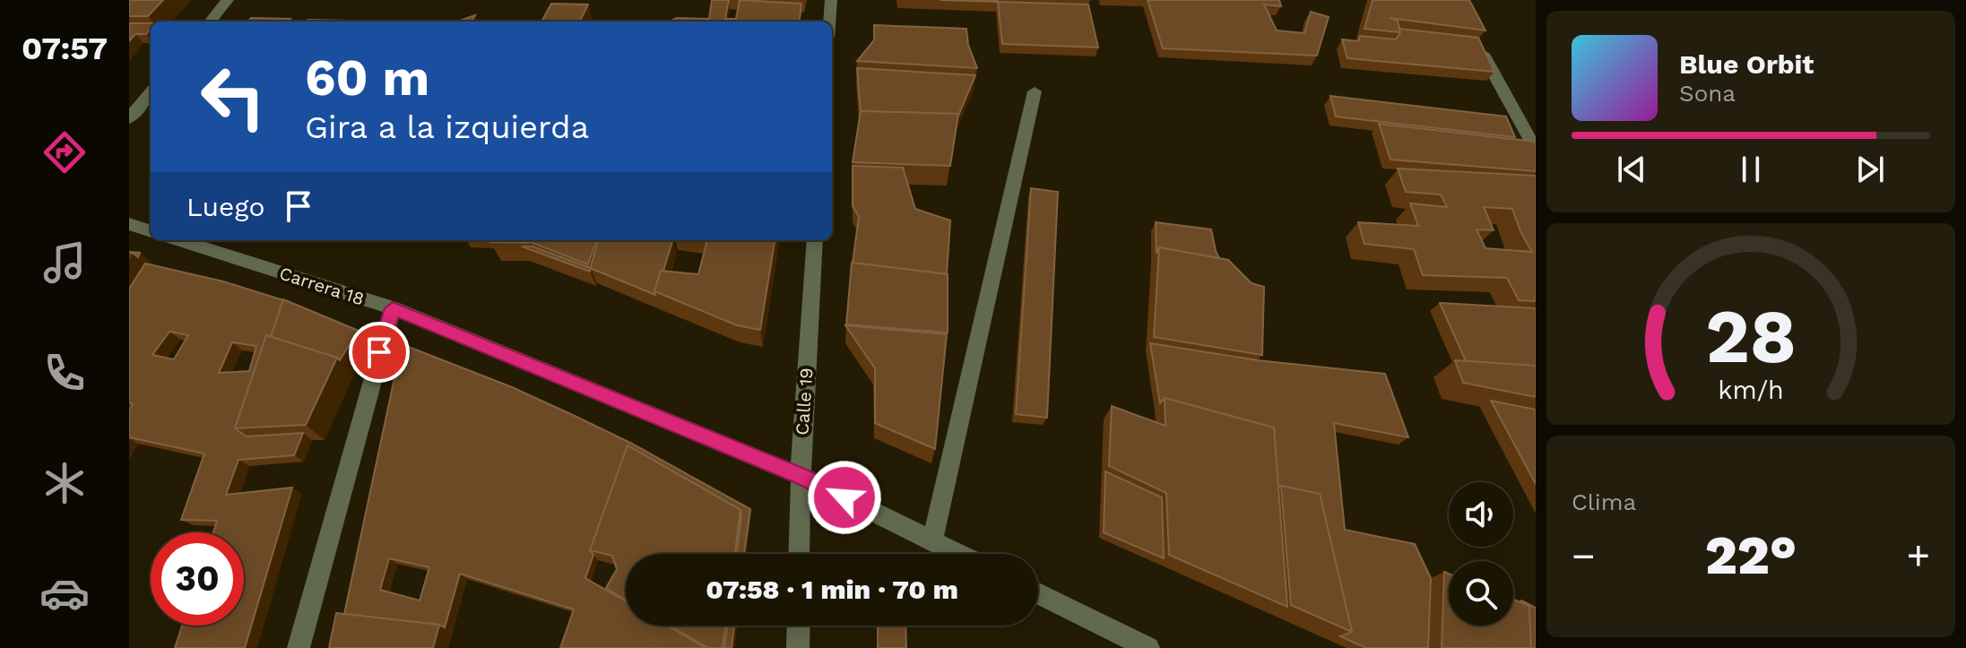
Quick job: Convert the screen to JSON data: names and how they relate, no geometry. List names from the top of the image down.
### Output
{
  "streets": {
    "street": ["Carrera 18", "Calle 19"]
  },
  "crossings": [
    ["Carrera 18", "Calle 19"]
  ],
  "page": {
    "tabs": "07:57",
    "turn": ["60 m", "Gira a la izquierda"],
    "song": ["Blue Orbit", "Sona"],
    "then": "Luego",
    "tile": "Clima",
    "heat": ["−", "22°", "+"],
    "limit": "30",
    "trip": "07:58 · 1 min · 70 m",
    "gauge": ["28", "km/h"]
  }
}
